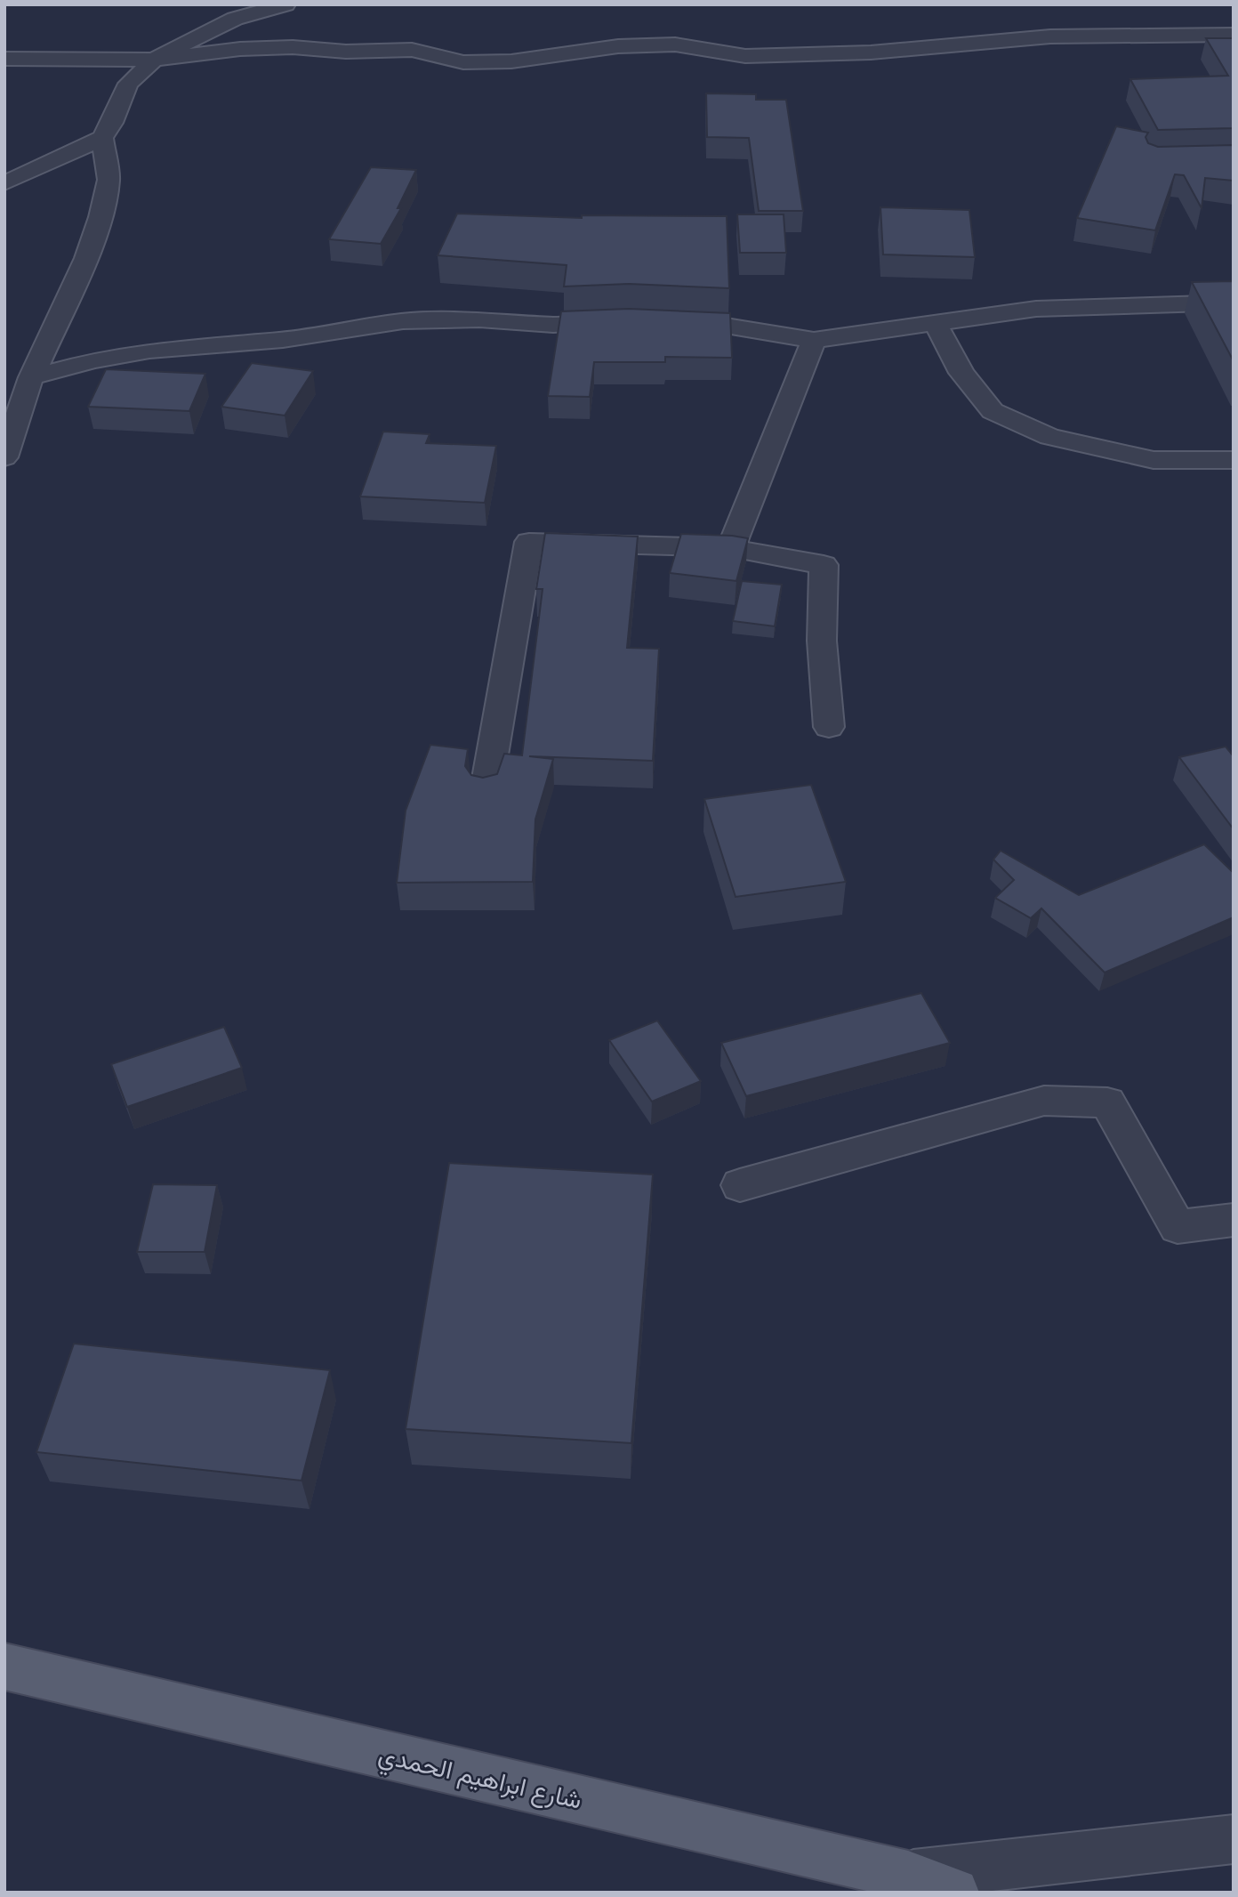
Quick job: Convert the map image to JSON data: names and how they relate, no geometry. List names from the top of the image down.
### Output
{
  "streets": {
    "main road": ["شارع ابراهيم الحمدي"]
  }
}
